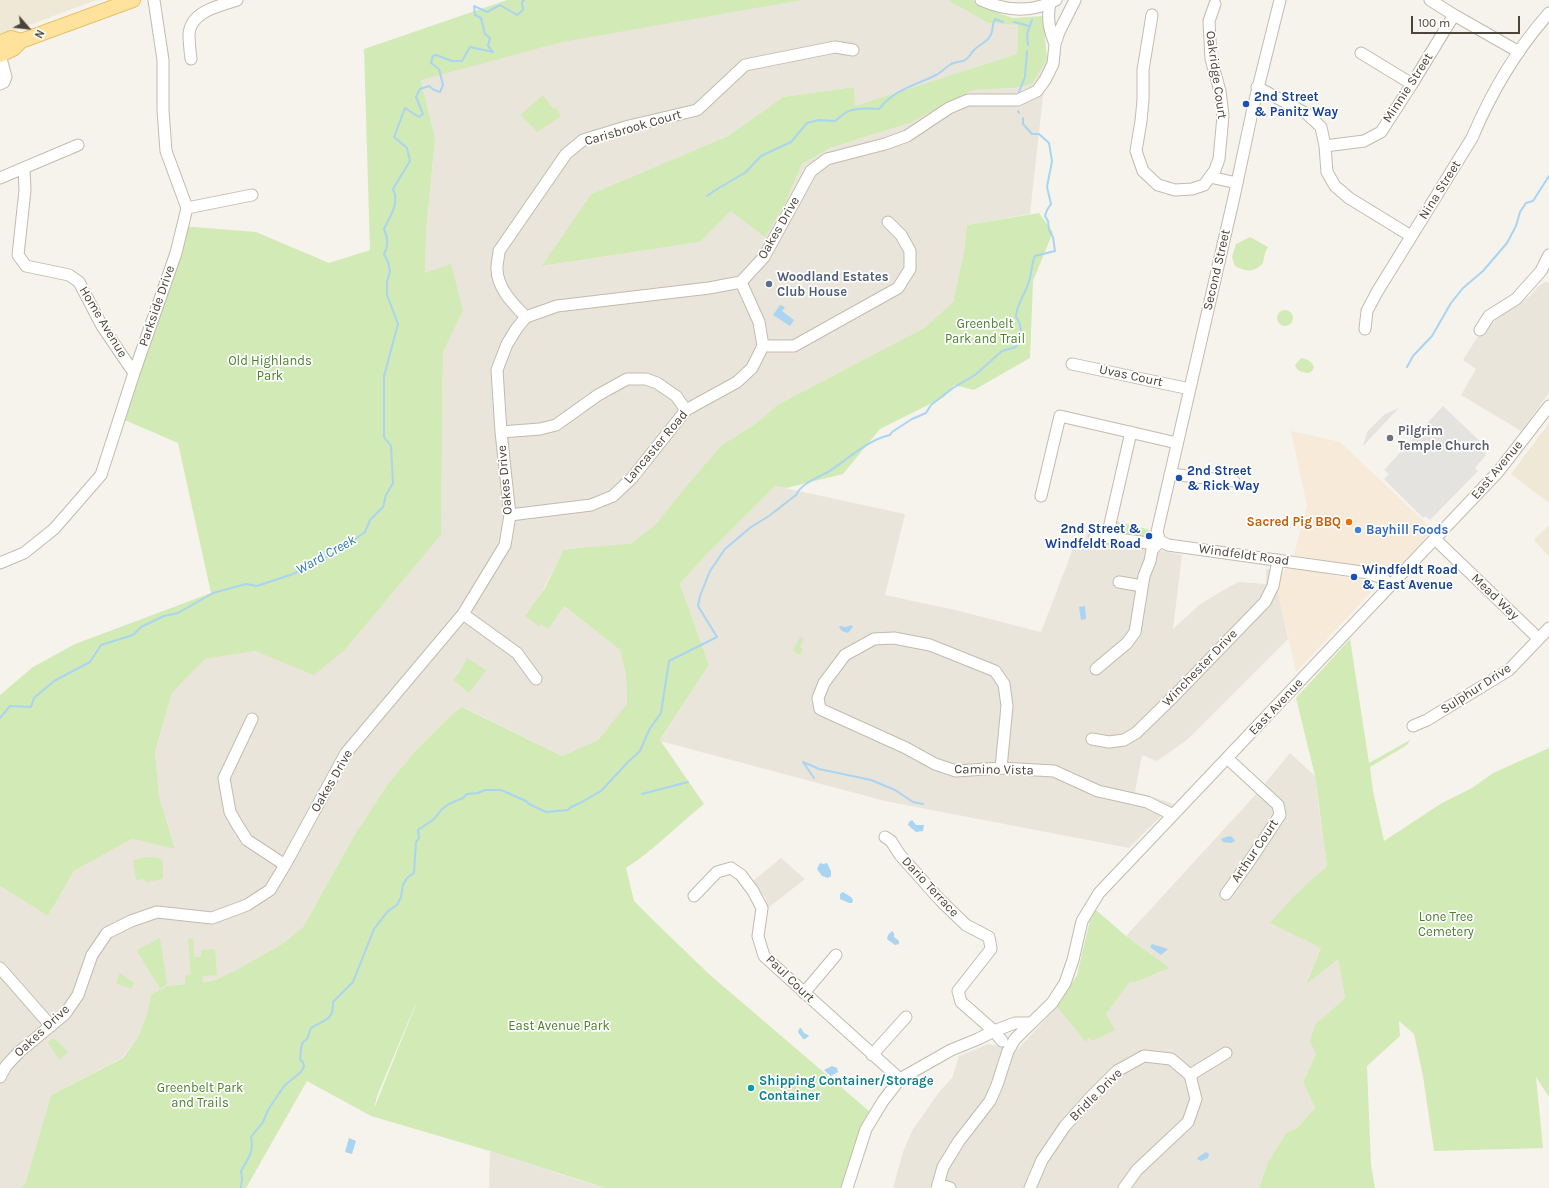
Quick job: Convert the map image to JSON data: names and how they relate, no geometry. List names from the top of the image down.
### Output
{
  "streets": {
    "street": [
      "Oakridge Court",
      "Minnie Street",
      "Carisbrook Court",
      "Nina Street",
      "Oakes Drive",
      "Second Street",
      "Parkside Drive",
      "Home Avenue",
      "Uvas Court",
      "Lancaster Road",
      "East Avenue",
      "Windfeldt Road",
      "Mead Way",
      "Winchester Drive",
      "Sulphur Drive",
      "Camino Vista",
      "Arthur Court",
      "Dario Terrace",
      "Paul Court",
      "Bridle Drive"
    ]
  },
  "crossings": [
    ["Carisbrook Court", "Oakes Drive"],
    ["Oakes Drive", "Lancaster Road"],
    ["Second Street", "Uvas Court"],
    ["Second Street", "Windfeldt Road"],
    ["Parkside Drive", "Home Avenue"],
    ["East Avenue", "Windfeldt Road"],
    ["East Avenue", "Mead Way"],
    ["East Avenue", "Camino Vista"],
    ["East Avenue", "Arthur Court"],
    ["Windfeldt Road", "Winchester Drive"],
    ["Mead Way", "Sulphur Drive"]
  ],
  "water": ["Ward Creek"],
  "parks": [
    "Greenbelt Park and Trail",
    "Old Highlands Park",
    "Lone Tree Cemetery",
    "East Avenue Park",
    "Greenbelt Park and Trails"
  ],
  "places": [
    "2nd Street & Panitz Way",
    "Woodland Estates Club House",
    "Pilgrim Temple Church",
    "2nd Street & Rick Way",
    "Sacred Pig BBQ",
    "Bayhill Foods",
    "2nd Street & Windfeldt Road",
    "Windfeldt Road & East Avenue",
    "Shipping Container/Storage Container"
  ],
  "scale_bar": "100 m",
  "north": "bottom right"
}
